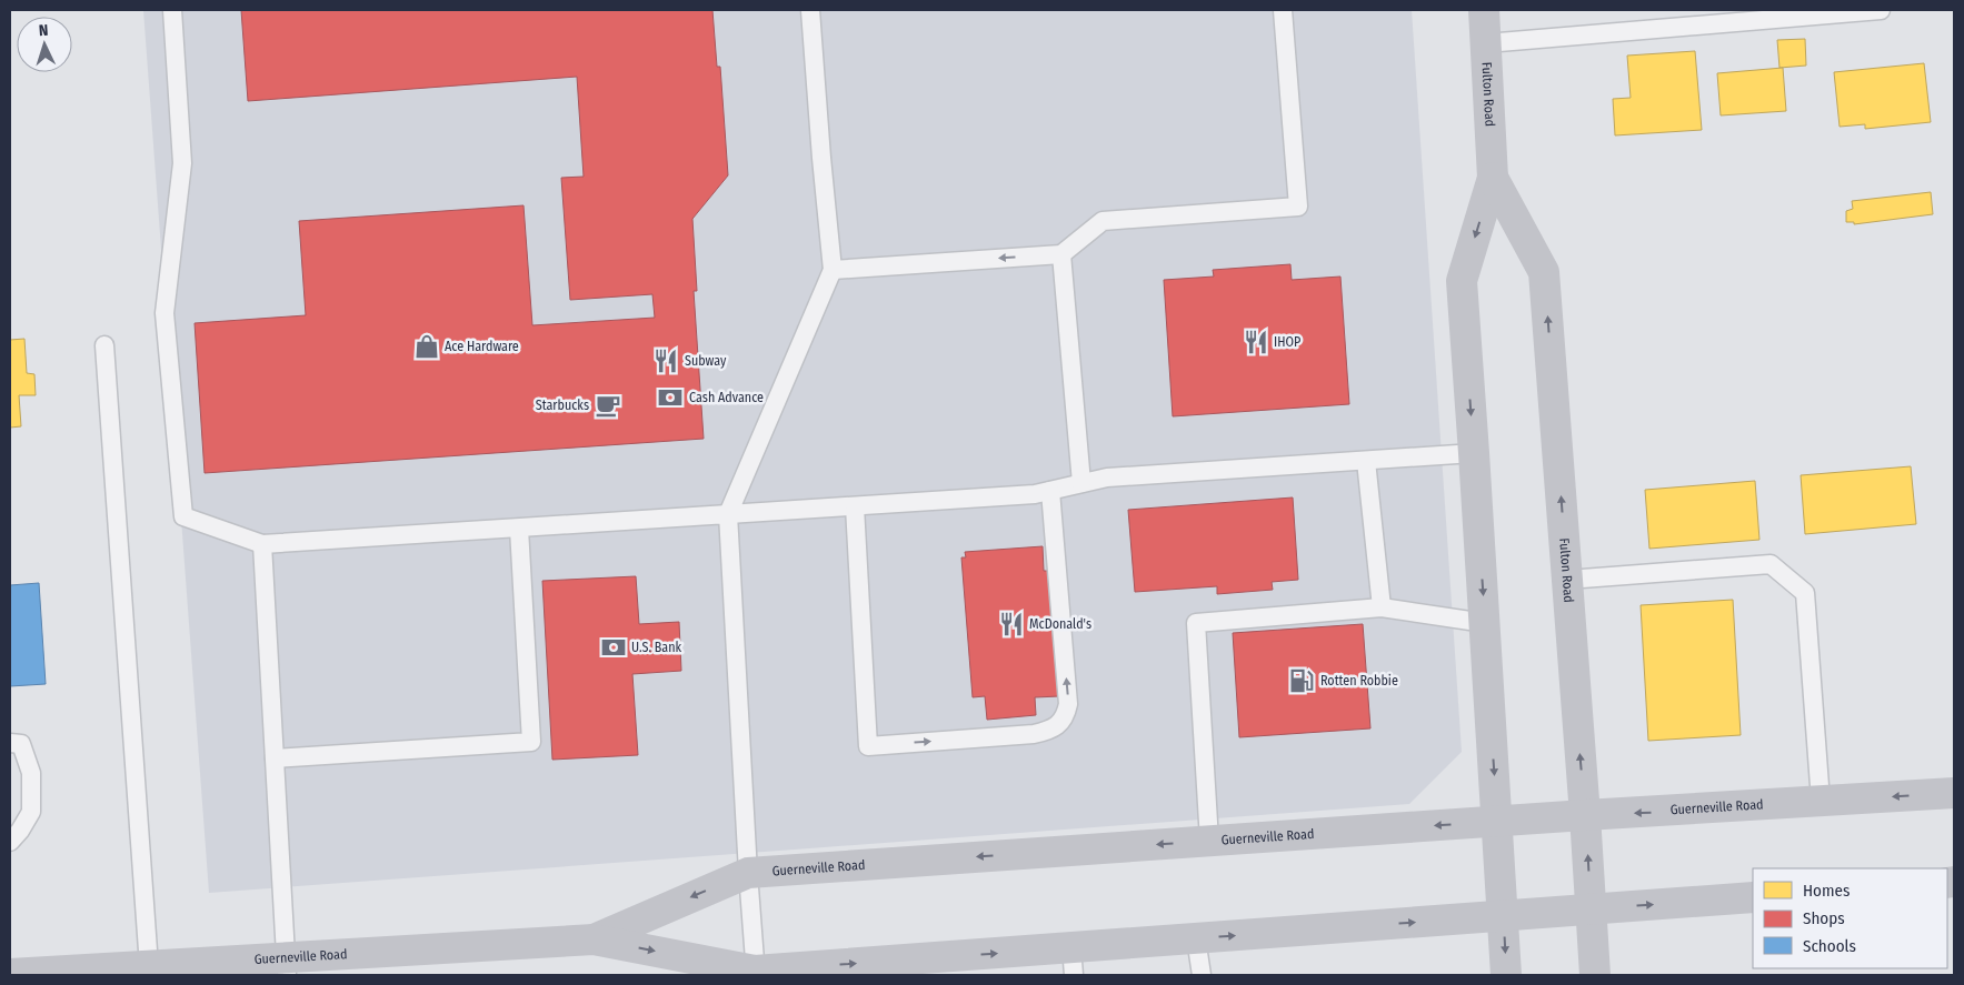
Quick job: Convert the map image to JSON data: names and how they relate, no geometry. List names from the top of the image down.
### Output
{
  "streets": {
    "main road": ["Fulton Road", "Guerneville Road"]
  },
  "crossings": [
    ["Fulton Road", "Guerneville Road"]
  ],
  "places": {
    "restaurant": ["IHOP", "Subway", "McDonald's"],
    "shop": ["Ace Hardware"],
    "bank": ["Cash Advance", "U.S. Bank"],
    "cafe": ["Starbucks"],
    "fuel station": ["Rotten Robbie"]
  },
  "legend": ["Homes", "Shops", "Schools"],
  "north": "top"
}
